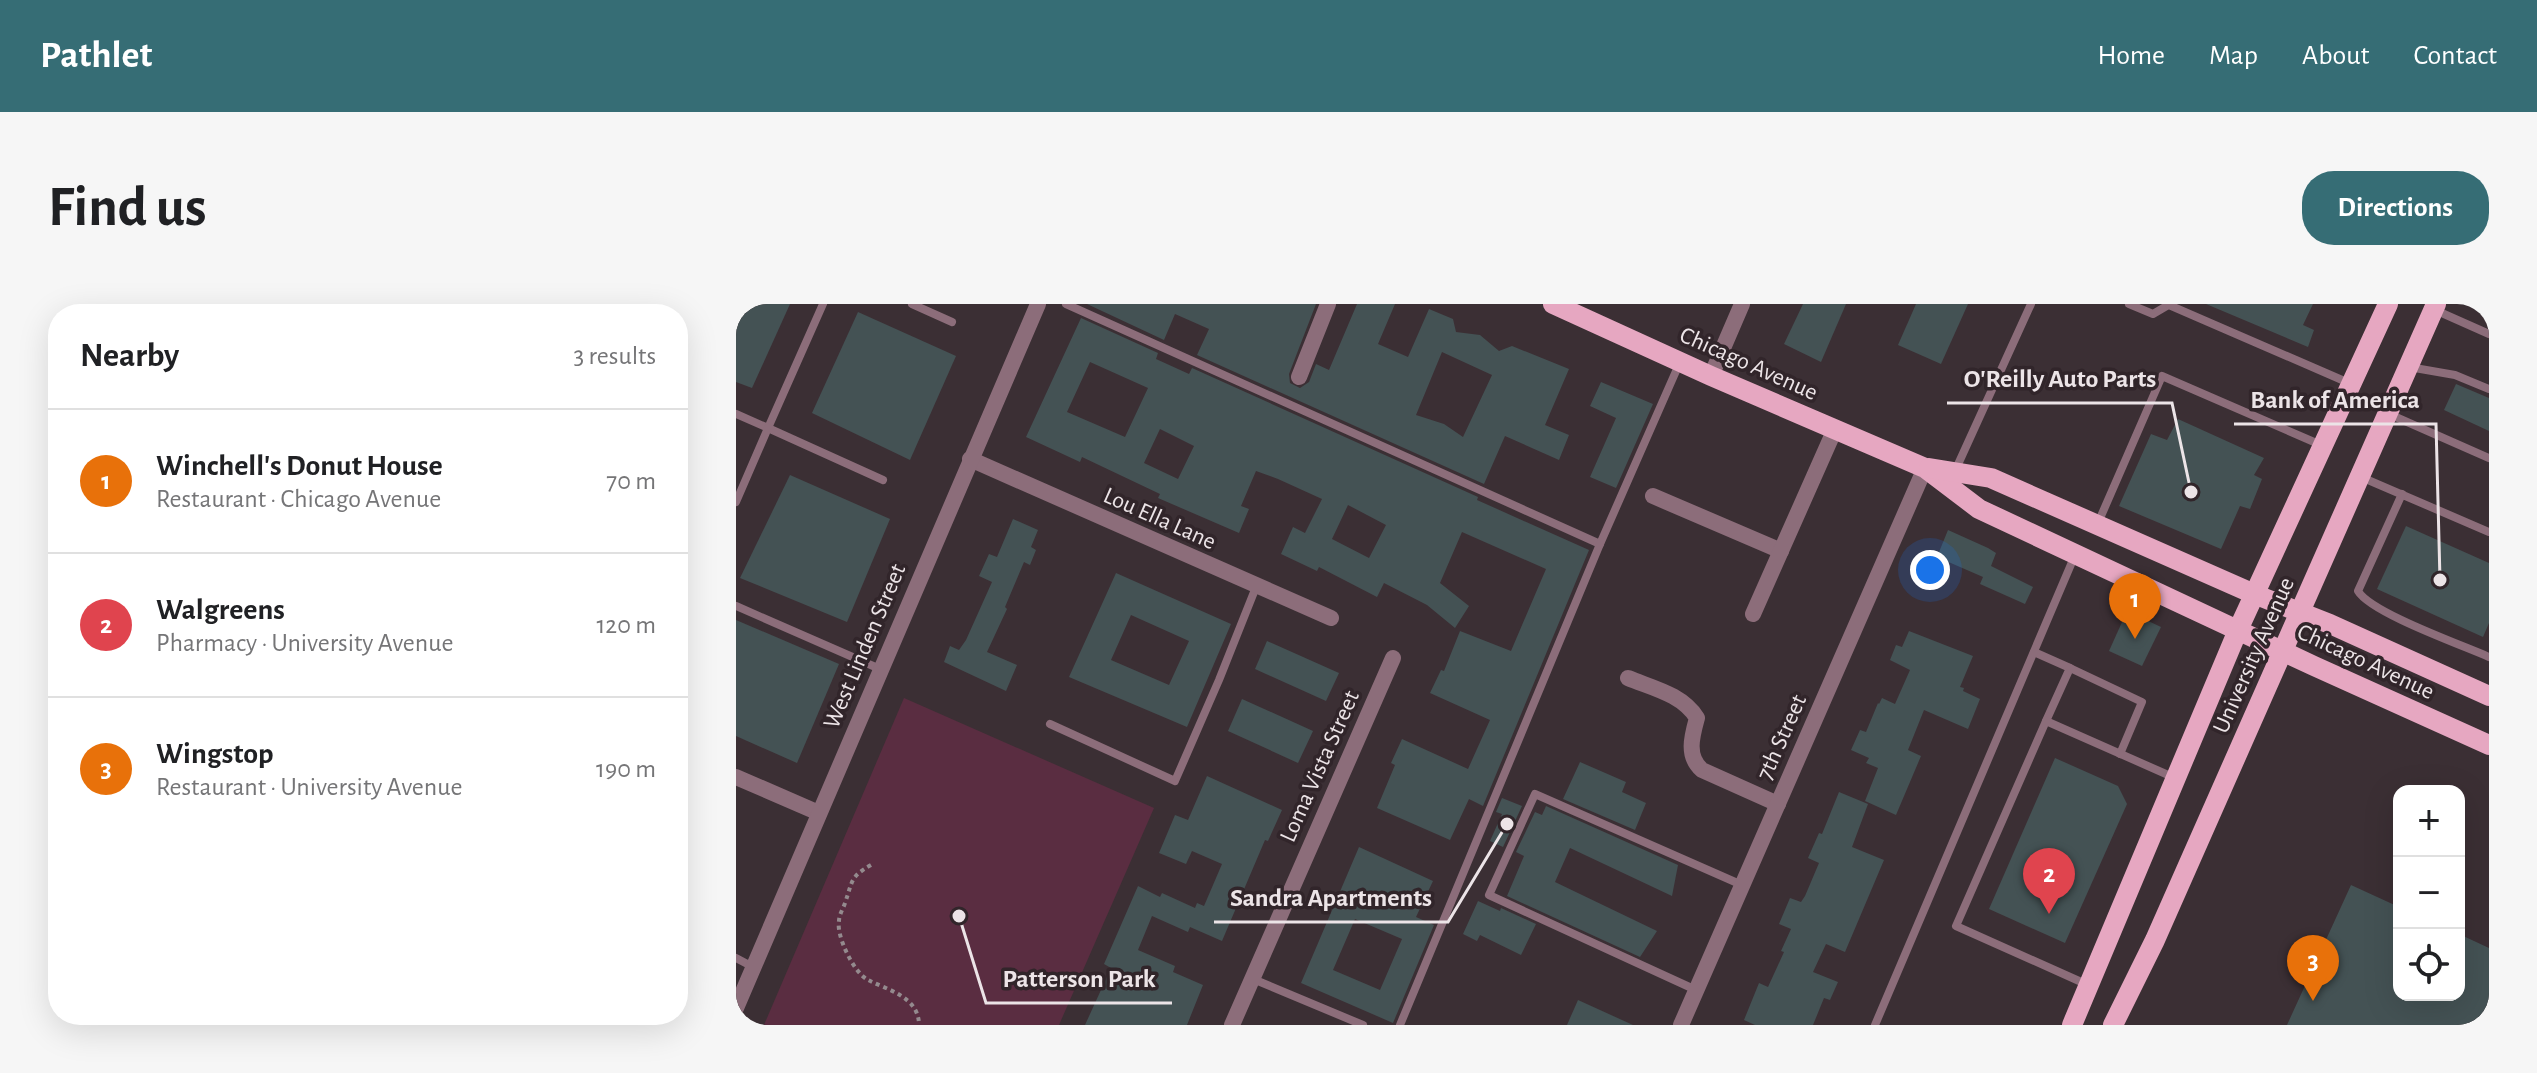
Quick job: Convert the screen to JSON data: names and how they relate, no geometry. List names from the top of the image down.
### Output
{
  "streets": {
    "main road": ["Chicago Avenue", "University Avenue"],
    "street": [
      "Lou Ella Lane",
      "West Linden Street",
      "7th Street",
      "Loma Vista Street"
    ]
  },
  "crossings": [
    ["Chicago Avenue", "University Avenue"],
    ["Chicago Avenue", "7th Street"],
    ["Lou Ella Lane", "West Linden Street"]
  ],
  "places": [
    "O'Reilly Auto Parts",
    "Bank of America",
    "Sandra Apartments",
    "Patterson Park"
  ],
  "page": {
    "header": "Pathlet",
    "nav": [
      "Home",
      "Map",
      "About",
      "Contact"
    ],
    "buttons": "Directions",
    "title": "Find us",
    "heading": ["Nearby", "3 results"],
    "list": [
      {
        "mark": "1",
        "name": "Winchell's Donut House",
        "note": "Restaurant · Chicago Avenue",
        "value": "70 m"
      },
      {
        "mark": "2",
        "name": "Walgreens",
        "note": "Pharmacy · University Avenue",
        "value": "120 m"
      },
      {
        "mark": "3",
        "name": "Wingstop",
        "note": "Restaurant · University Avenue",
        "value": "190 m"
      }
    ],
    "pins": ["1", "2", "3"],
    "map_buttons": ["+", "−"]
  }
}
